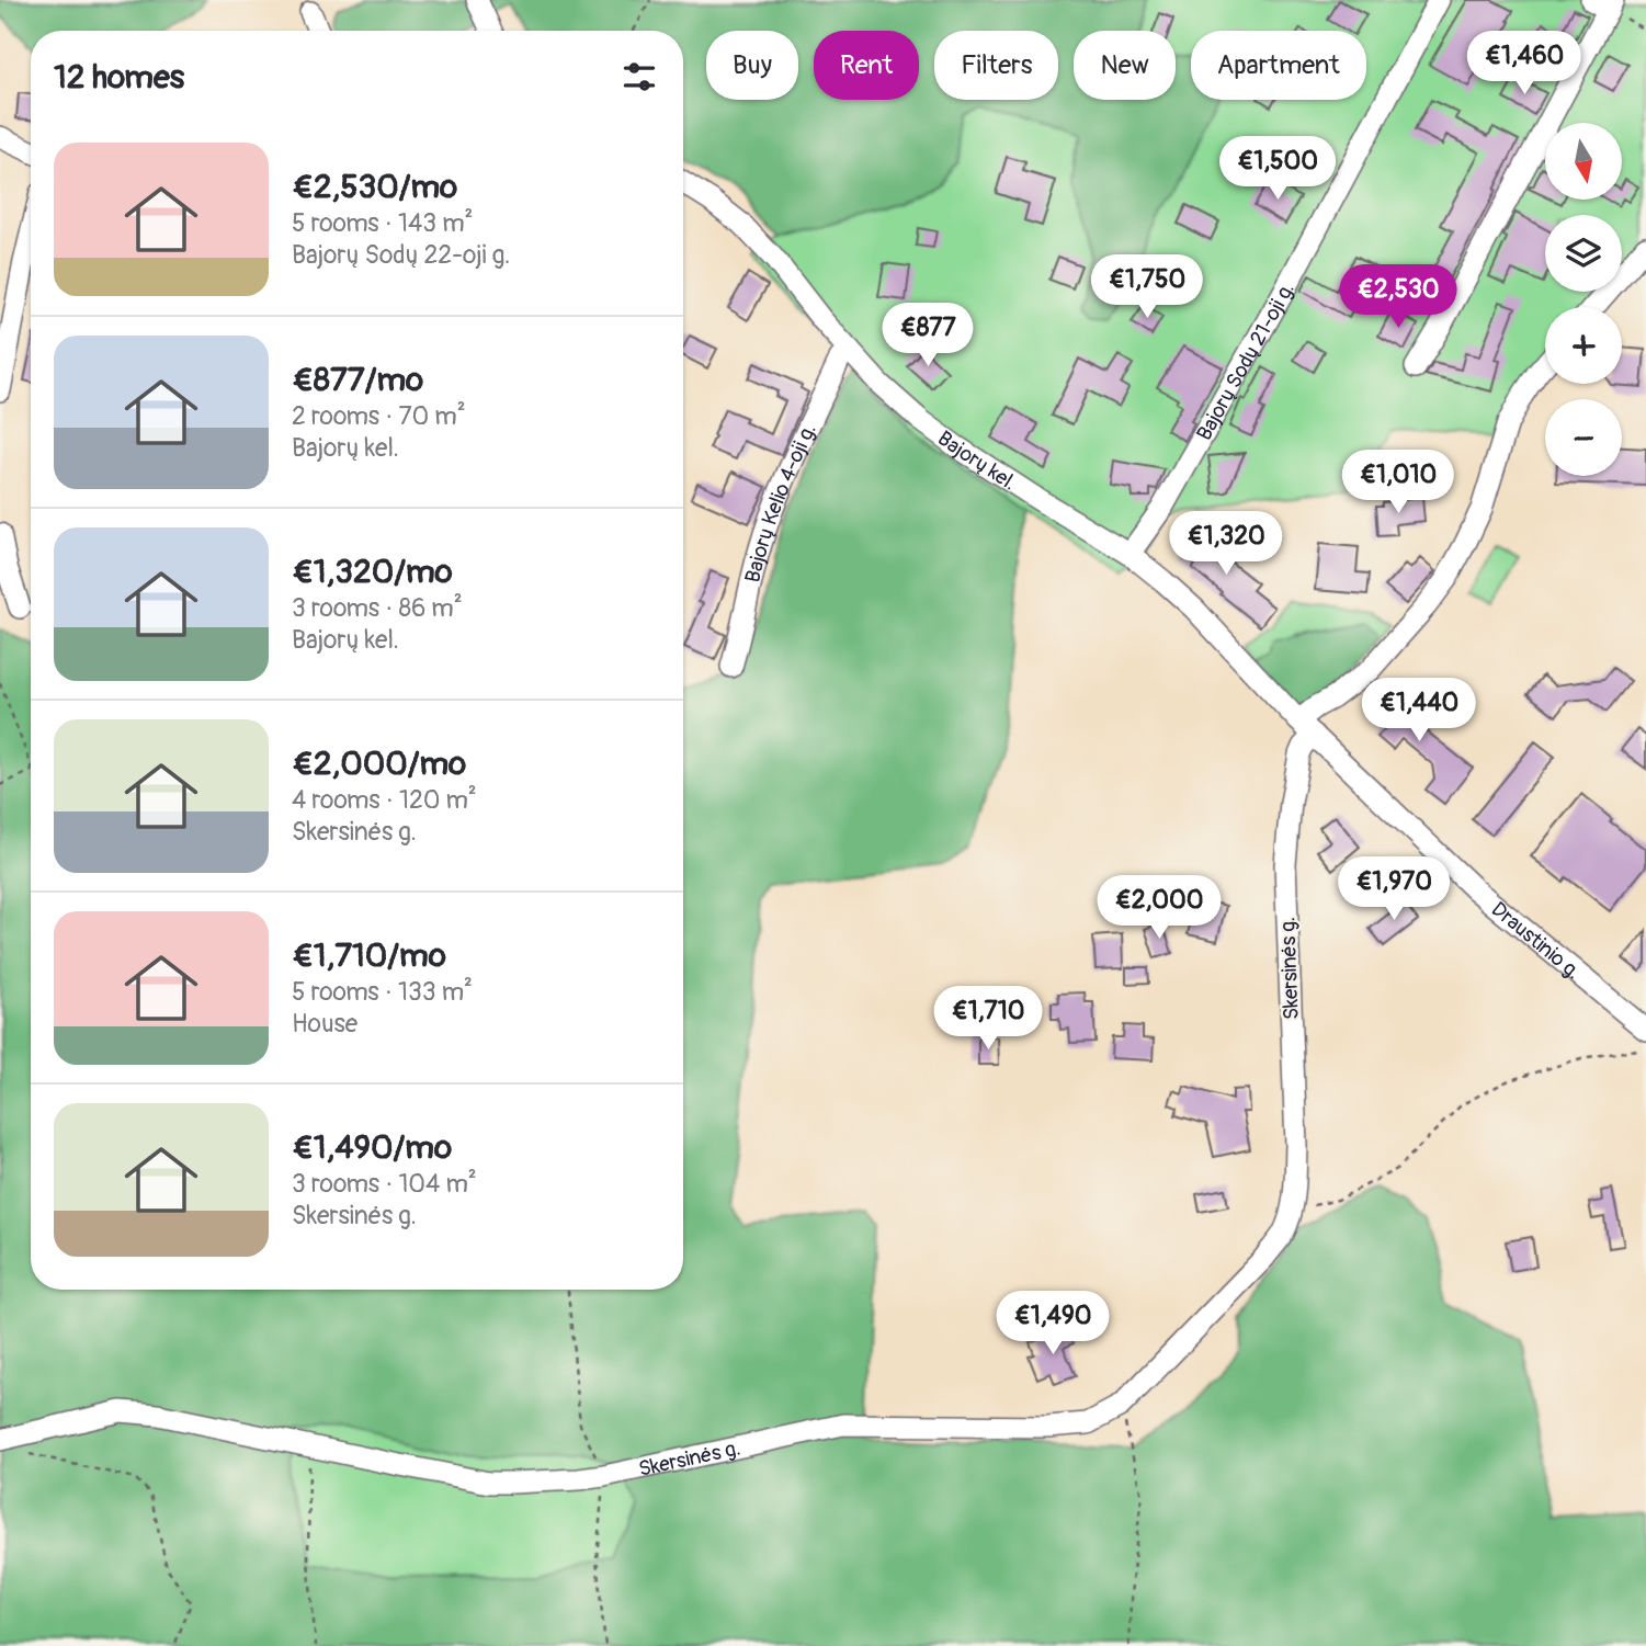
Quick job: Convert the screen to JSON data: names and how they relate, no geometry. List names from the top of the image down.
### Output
{
  "streets": {
    "street": [
      "Bajorų Sodų 21-oji g.",
      "Bajorų kel.",
      "Bajorų Kelio 4-oji g.",
      "Draustinio g.",
      "Skersinės g."
    ]
  },
  "crossings": [
    ["Bajorų Sodų 21-oji g.", "Bajorų kel."],
    ["Bajorų kel.", "Bajorų Kelio 4-oji g."],
    ["Bajorų kel.", "Draustinio g."],
    ["Bajorų kel.", "Skersinės g."],
    ["Draustinio g.", "Skersinės g."]
  ],
  "north": "bottom",
  "page": {
    "price": [
      "€1,460",
      "€1,500",
      "€1,750",
      "€2,530",
      "€877",
      "€1,010",
      "€1,320",
      "€1,440",
      "€1,970",
      "€2,000",
      "€1,710",
      "€1,490"
    ],
    "chip": [
      "Buy",
      "Rent",
      "Filters",
      "New",
      "Apartment"
    ],
    "heading": "12 homes",
    "map_buttons": ["+", "−"],
    "list": [
      {
        "name": "€2,530/mo",
        "note": "5 rooms · 143 m² · Bajorų Sodų 22-oji g."
      },
      {
        "name": "€877/mo",
        "note": "2 rooms · 70 m² · Bajorų kel."
      },
      {
        "name": "€1,320/mo",
        "note": "3 rooms · 86 m² · Bajorų kel."
      },
      {
        "name": "€2,000/mo",
        "note": "4 rooms · 120 m² · Skersinės g."
      },
      {
        "name": "€1,710/mo",
        "note": "5 rooms · 133 m² · House"
      },
      {
        "name": "€1,490/mo",
        "note": "3 rooms · 104 m² · Skersinės g."
      }
    ]
  }
}
